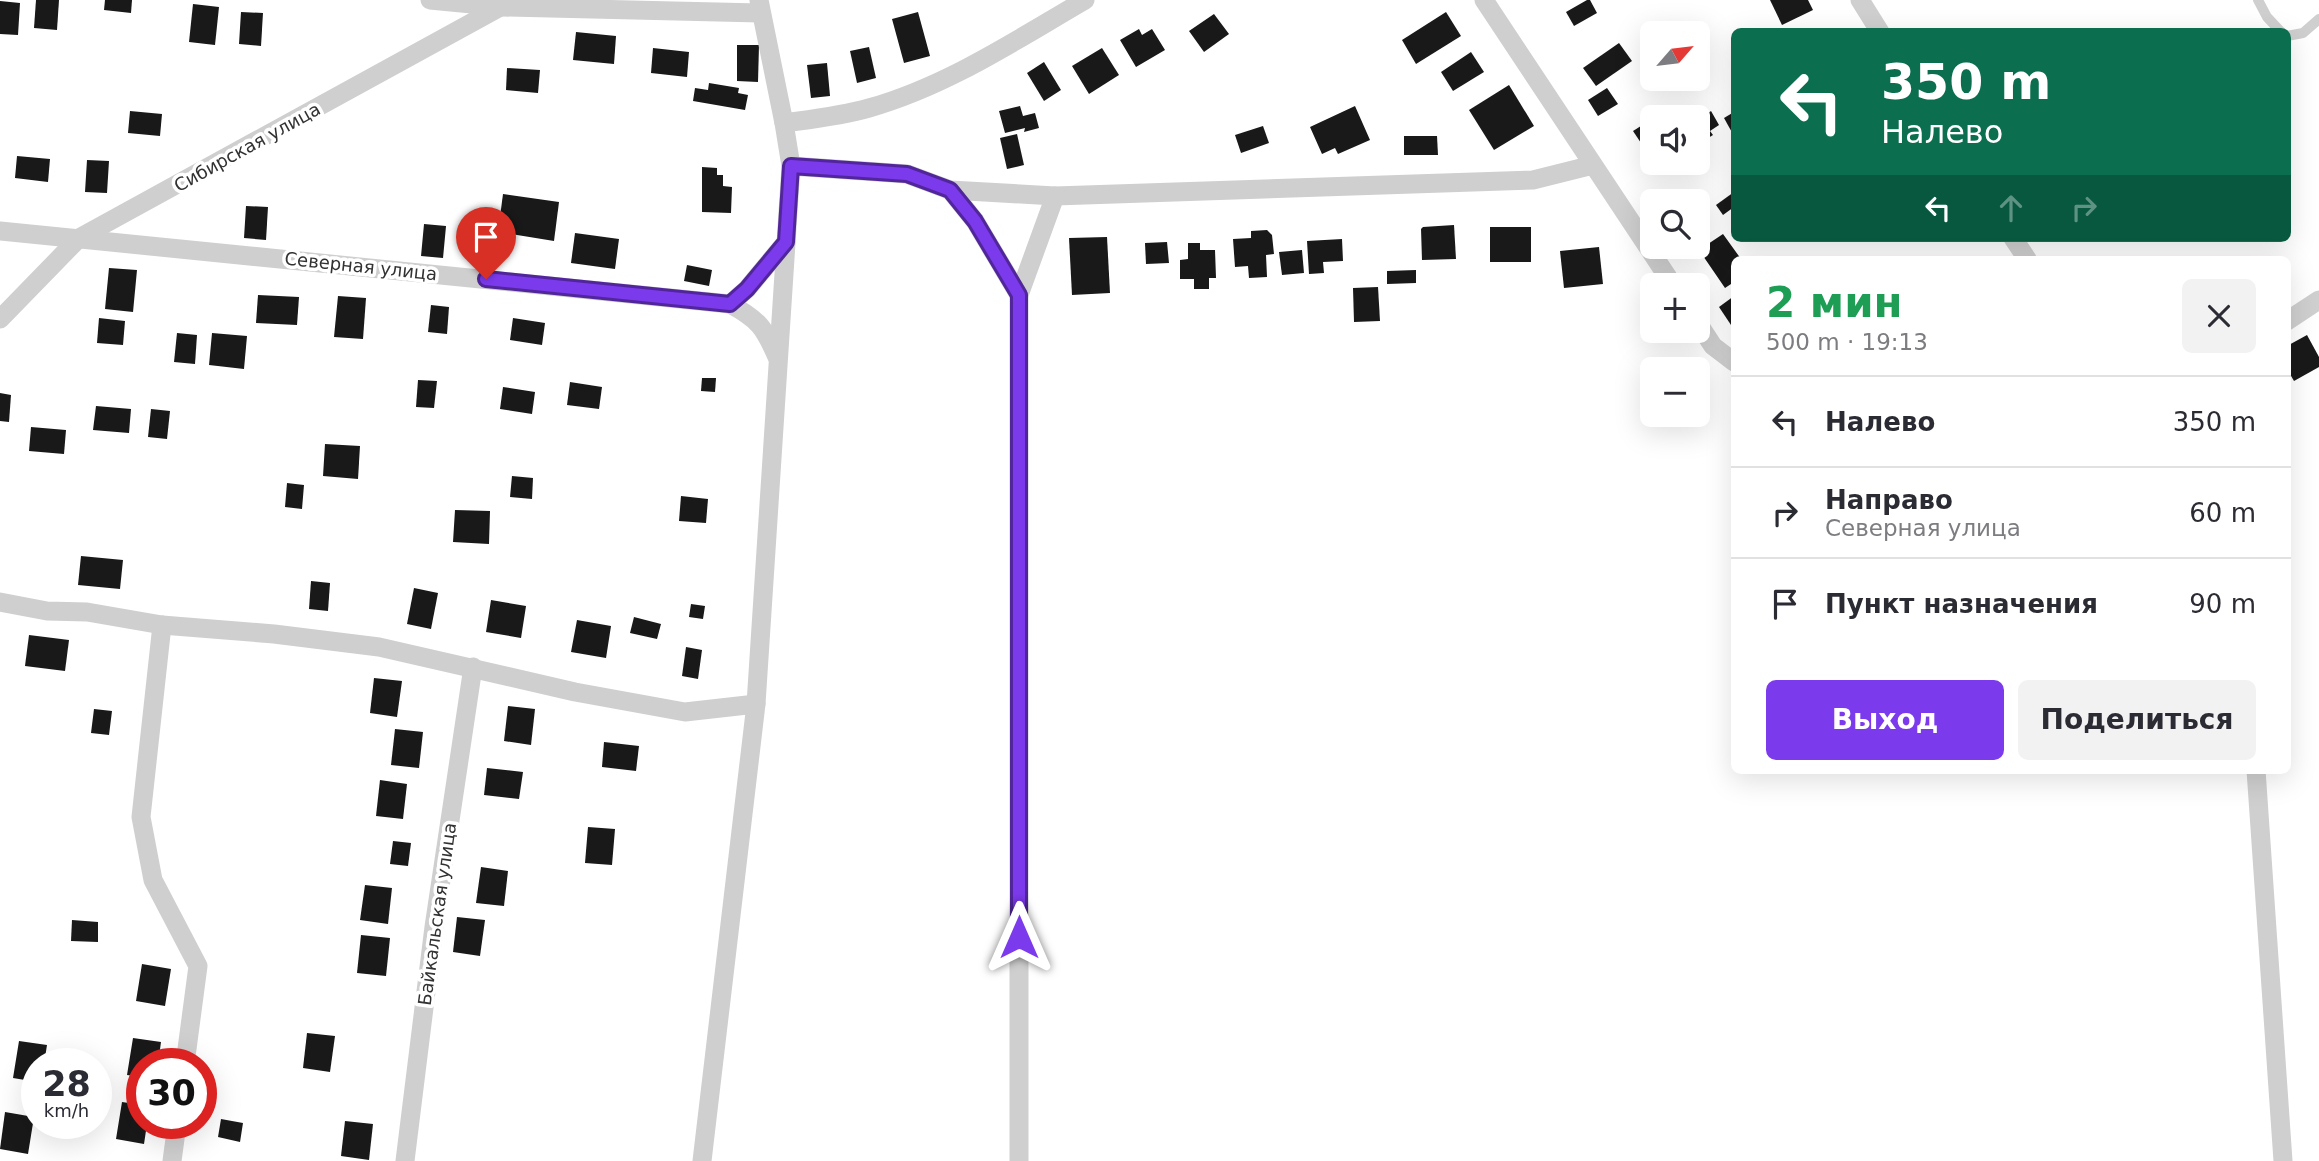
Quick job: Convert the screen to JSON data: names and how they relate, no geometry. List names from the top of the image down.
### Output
{
  "streets": {
    "street": ["Сибирская улица", "Северная улица", "Байкальская улица"]
  },
  "crossings": [
    ["Сибирская улица", "Северная улица"]
  ],
  "north": "top right",
  "page": {
    "map_buttons": ["+", "−"],
    "turn": ["350 m", "Налево"],
    "heading": ["2 мин", "500 m · 19:13"],
    "list": [
      {
        "name": "Налево",
        "value": "350 m"
      },
      {
        "name": "Направо",
        "note": "Северная улица",
        "value": "60 m"
      },
      {
        "name": "Пункт назначения",
        "value": "90 m"
      }
    ],
    "buttons": ["Выход", "Поделиться"],
    "speed": "28 km/h",
    "limit": "30"
  }
}
